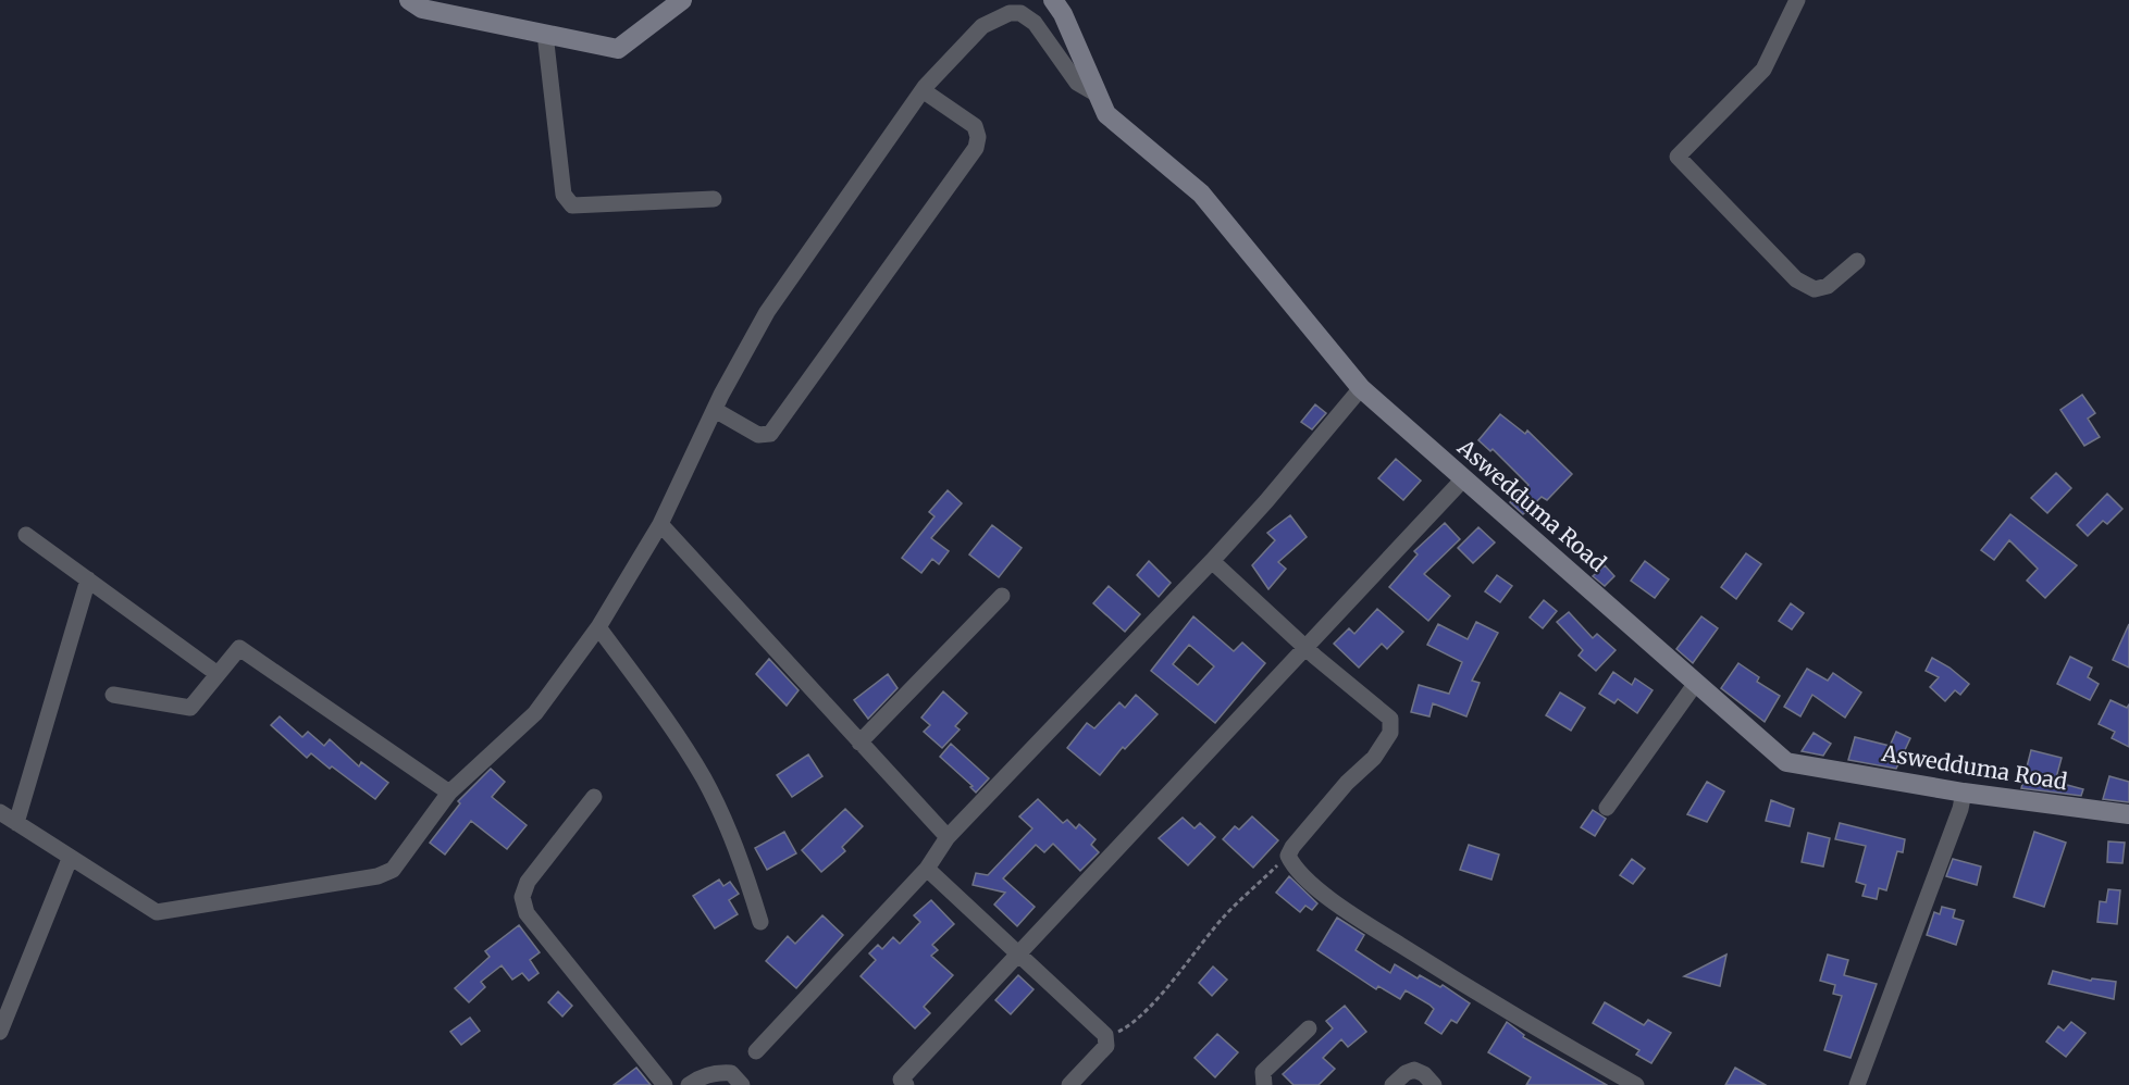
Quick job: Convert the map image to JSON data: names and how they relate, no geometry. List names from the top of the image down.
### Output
{
  "streets": {
    "street": ["Aswedduma Road"]
  }
}
